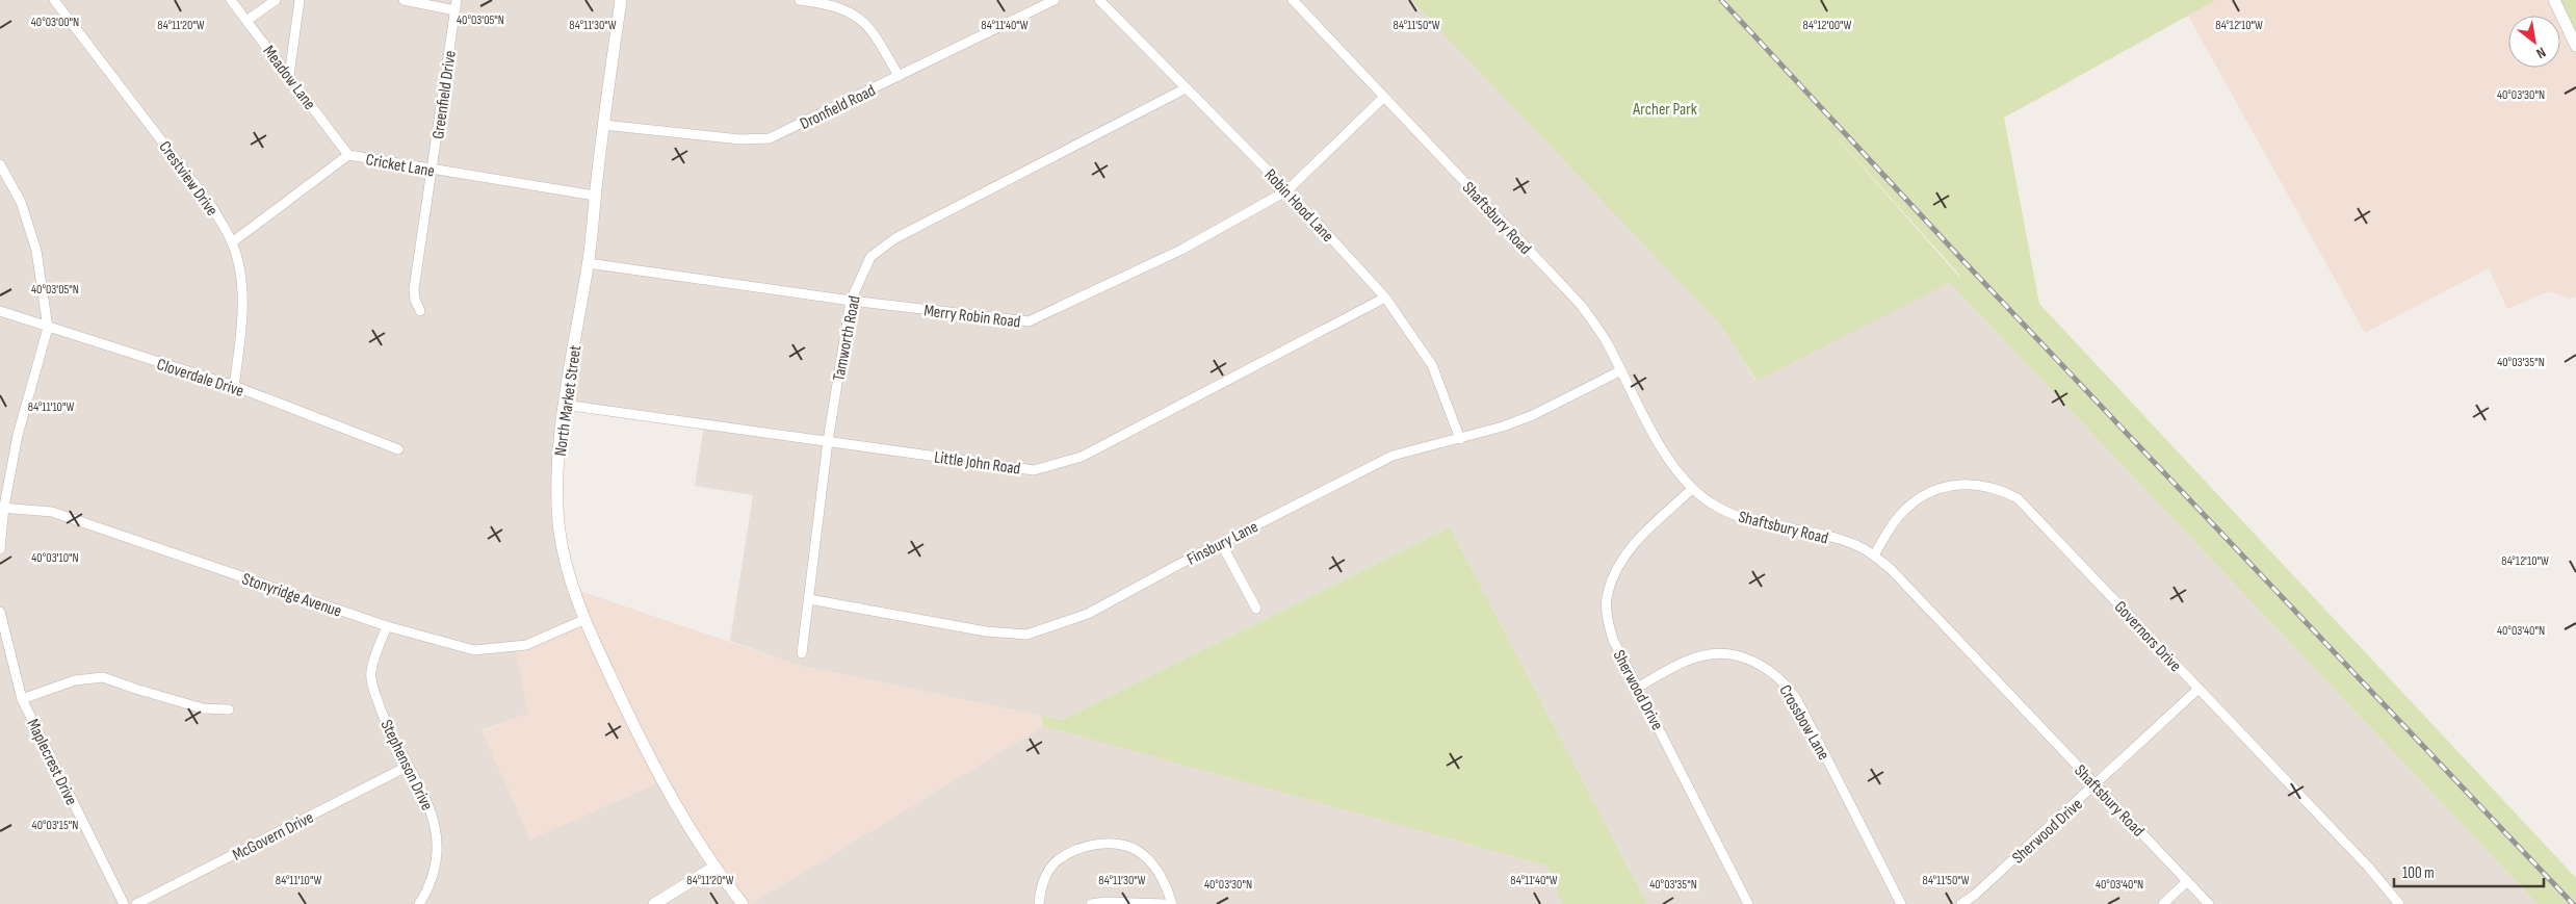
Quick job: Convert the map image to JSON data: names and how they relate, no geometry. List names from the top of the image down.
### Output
{
  "streets": {
    "street": [
      "Meadow Lane",
      "Greenfield Drive",
      "Dronfield Road",
      "Cricket Lane",
      "Crestview Drive",
      "Robin Hood Lane",
      "Shaftsbury Road",
      "Merry Robin Road",
      "Tamworth Road",
      "Cloverdale Drive",
      "North Market Street",
      "Little John Road",
      "Finsbury Lane",
      "Stonyridge Avenue",
      "Governors Drive",
      "Sherwood Drive",
      "Crossbow Lane",
      "Maplecrest Drive",
      "Stephenson Drive",
      "McGovern Drive"
    ]
  },
  "crossings": [
    ["Meadow Lane", "Cricket Lane"],
    ["Greenfield Drive", "Cricket Lane"],
    ["Dronfield Road", "North Market Street"],
    ["Cricket Lane", "Crestview Drive"],
    ["Cricket Lane", "North Market Street"],
    ["Crestview Drive", "Cloverdale Drive"],
    ["Robin Hood Lane", "Merry Robin Road"],
    ["Robin Hood Lane", "Tamworth Road"],
    ["Robin Hood Lane", "Little John Road"],
    ["Robin Hood Lane", "Finsbury Lane"],
    ["Shaftsbury Road", "Merry Robin Road"],
    ["Shaftsbury Road", "Finsbury Lane"],
    ["Shaftsbury Road", "Governors Drive"],
    ["Shaftsbury Road", "Sherwood Drive"],
    ["Merry Robin Road", "Tamworth Road"],
    ["Merry Robin Road", "North Market Street"],
    ["Tamworth Road", "Little John Road"],
    ["Tamworth Road", "Finsbury Lane"],
    ["North Market Street", "Little John Road"],
    ["North Market Street", "Stonyridge Avenue"],
    ["Stonyridge Avenue", "Stephenson Drive"],
    ["Governors Drive", "Sherwood Drive"],
    ["Sherwood Drive", "Crossbow Lane"],
    ["Stephenson Drive", "McGovern Drive"]
  ],
  "parks": ["Archer Park"],
  "scale_bar": "100 m",
  "north": "bottom right",
  "coordinates": [
    "40°03'05\"N",
    "40°03'00\"N",
    "84°11'20\"W",
    "84°11'30\"W",
    "84°11'40\"W",
    "84°11'50\"W",
    "84°12'00\"W",
    "84°12'10\"W",
    "40°03'30\"N",
    "40°03'35\"N",
    "84°11'10\"W",
    "40°03'10\"N",
    "40°03'40\"N",
    "40°03'15\"N"
  ]
}
